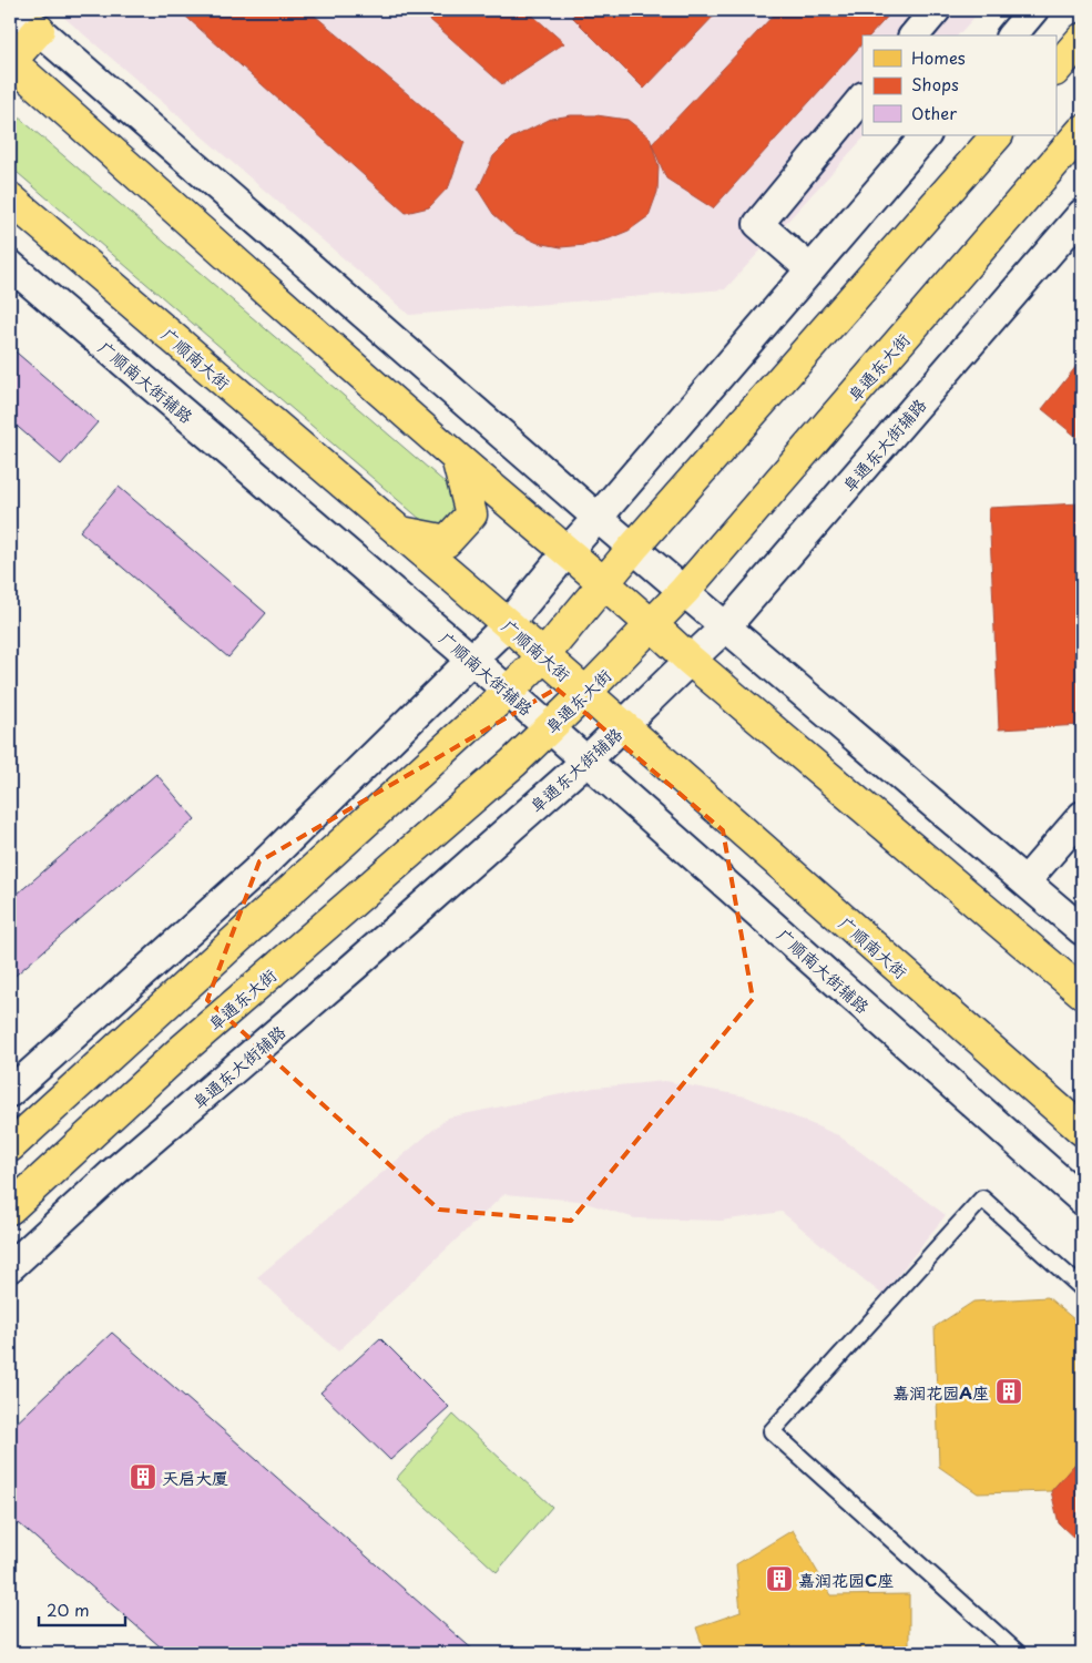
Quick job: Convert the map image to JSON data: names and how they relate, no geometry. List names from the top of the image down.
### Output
{
  "streets": {
    "main road": ["广顺南大街", "阜通东大街"],
    "street": ["广顺南大街辅路", "阜通东大街辅路"]
  },
  "crossings": [
    ["广顺南大街", "阜通东大街"],
    ["广顺南大街", "阜通东大街辅路"],
    ["阜通东大街", "广顺南大街辅路"],
    ["广顺南大街辅路", "阜通东大街辅路"]
  ],
  "places": {
    "building": ["嘉润花园A座", "天启大厦", "嘉润花园C座"]
  },
  "legend": ["Homes", "Shops", "Other"],
  "scale_bar": "20 m"
}
